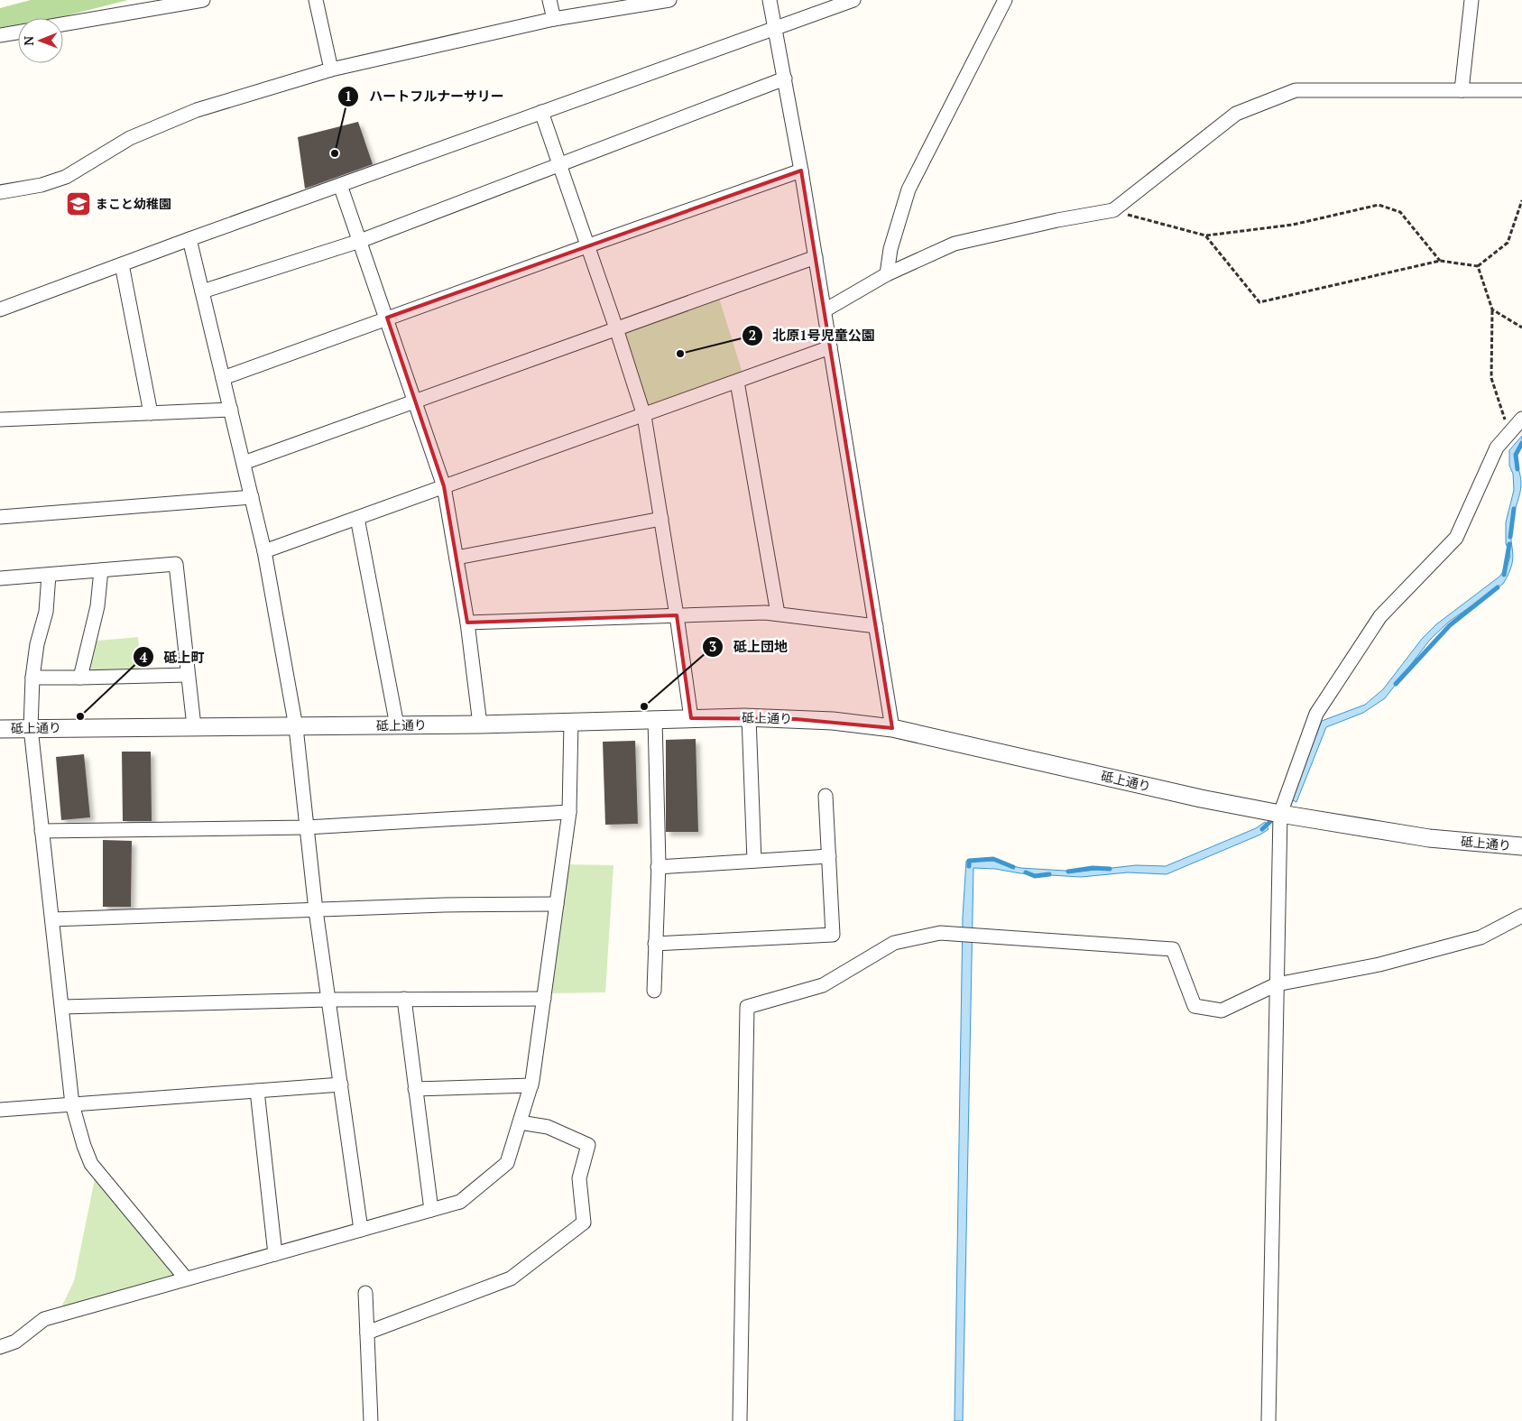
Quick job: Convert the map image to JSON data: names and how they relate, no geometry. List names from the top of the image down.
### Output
{
  "streets": {
    "street": ["砥上通り"]
  },
  "places": {
    "other": [
      "ハートフルナーサリー",
      "北原1号児童公園",
      "砥上団地",
      "砥上町"
    ],
    "school or university": ["まこと幼稚園"]
  },
  "north": "left"
}
